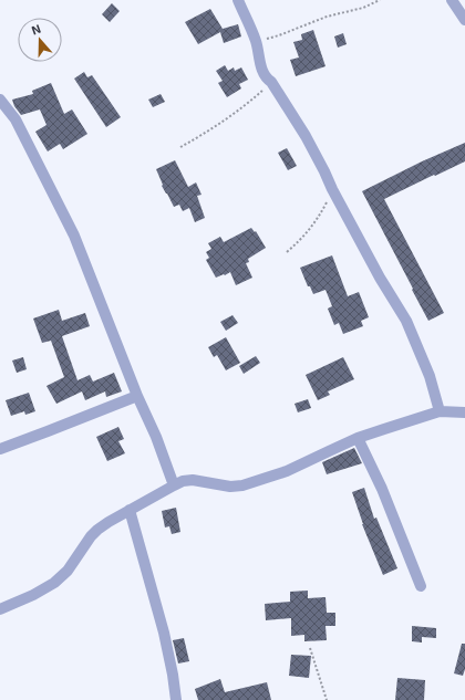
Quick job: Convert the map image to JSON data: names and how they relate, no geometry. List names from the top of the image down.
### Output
{
  "north": "top"
}
